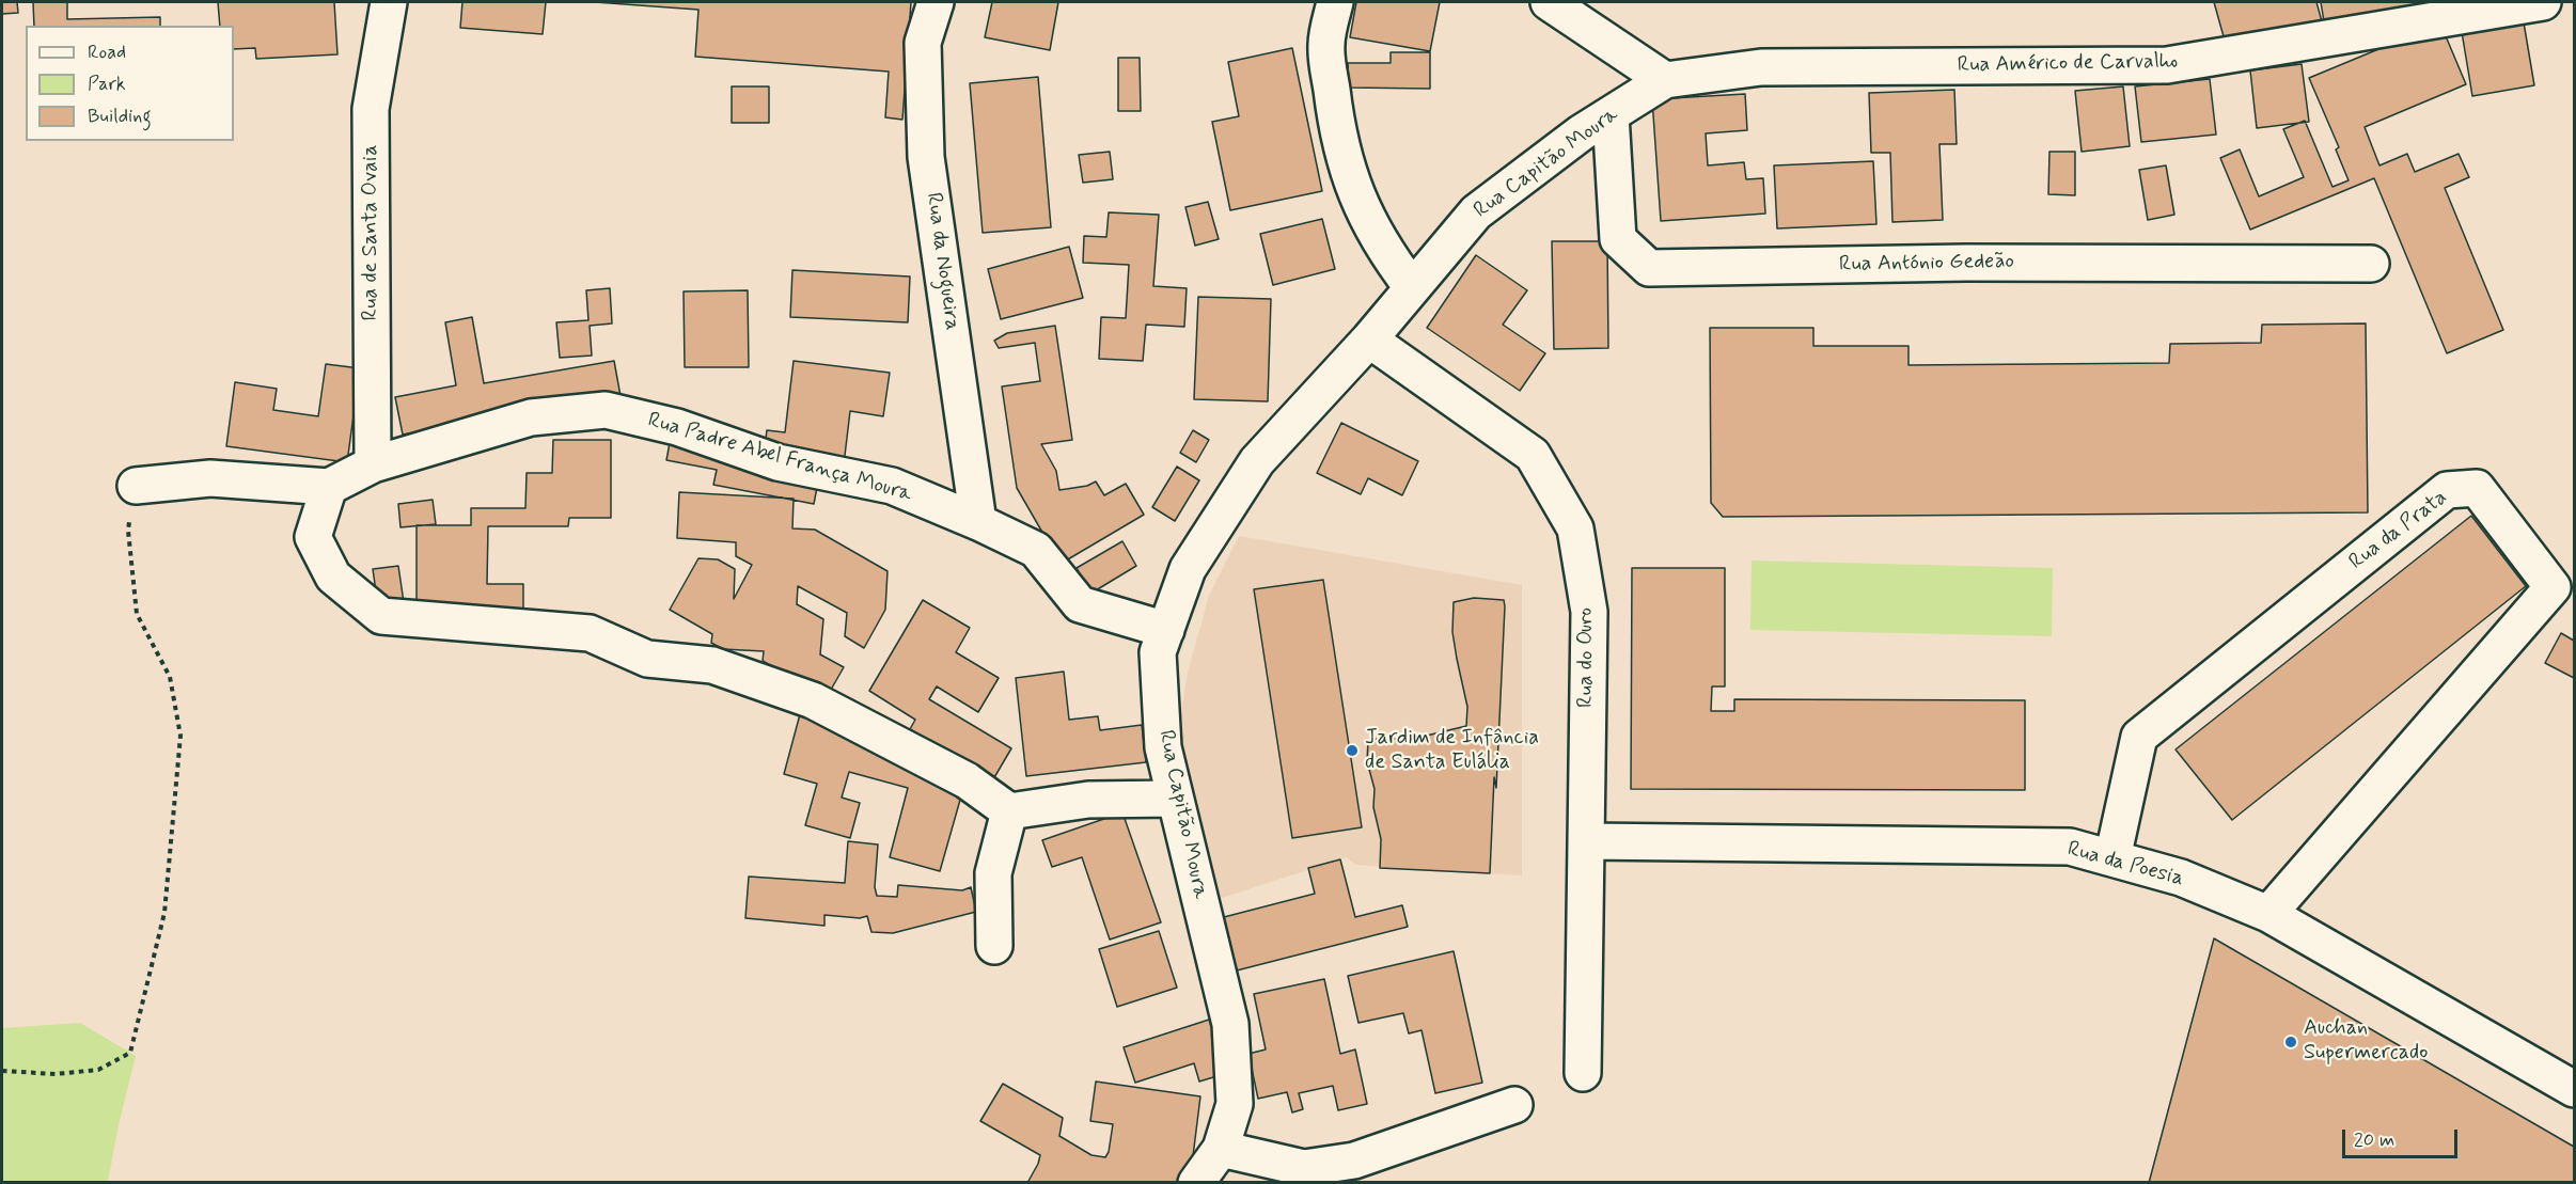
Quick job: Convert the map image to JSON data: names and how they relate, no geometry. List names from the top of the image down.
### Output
{
  "streets": {
    "street": [
      "Rua Américo de Carvalho",
      "Rua Capitão Moura",
      "Rua de Santa Ovaia",
      "Rua da Nogueira",
      "Rua António Gedeão",
      "Rua Padre Abel França Moura",
      "Rua da Prata",
      "Rua do Ouro",
      "Rua da Poesia"
    ]
  },
  "crossings": [
    ["Rua Américo de Carvalho", "Rua Capitão Moura"],
    ["Rua Capitão Moura", "Rua António Gedeão"],
    ["Rua Capitão Moura", "Rua Padre Abel França Moura"],
    ["Rua Capitão Moura", "Rua do Ouro"],
    ["Rua de Santa Ovaia", "Rua Padre Abel França Moura"],
    ["Rua da Nogueira", "Rua Padre Abel França Moura"],
    ["Rua da Prata", "Rua da Poesia"],
    ["Rua do Ouro", "Rua da Poesia"]
  ],
  "places": ["Jardim de Infância de Santa Eulália", "Auchan Supermercado"],
  "legend": ["Road", "Park", "Building"],
  "scale_bar": "20 m"
}
